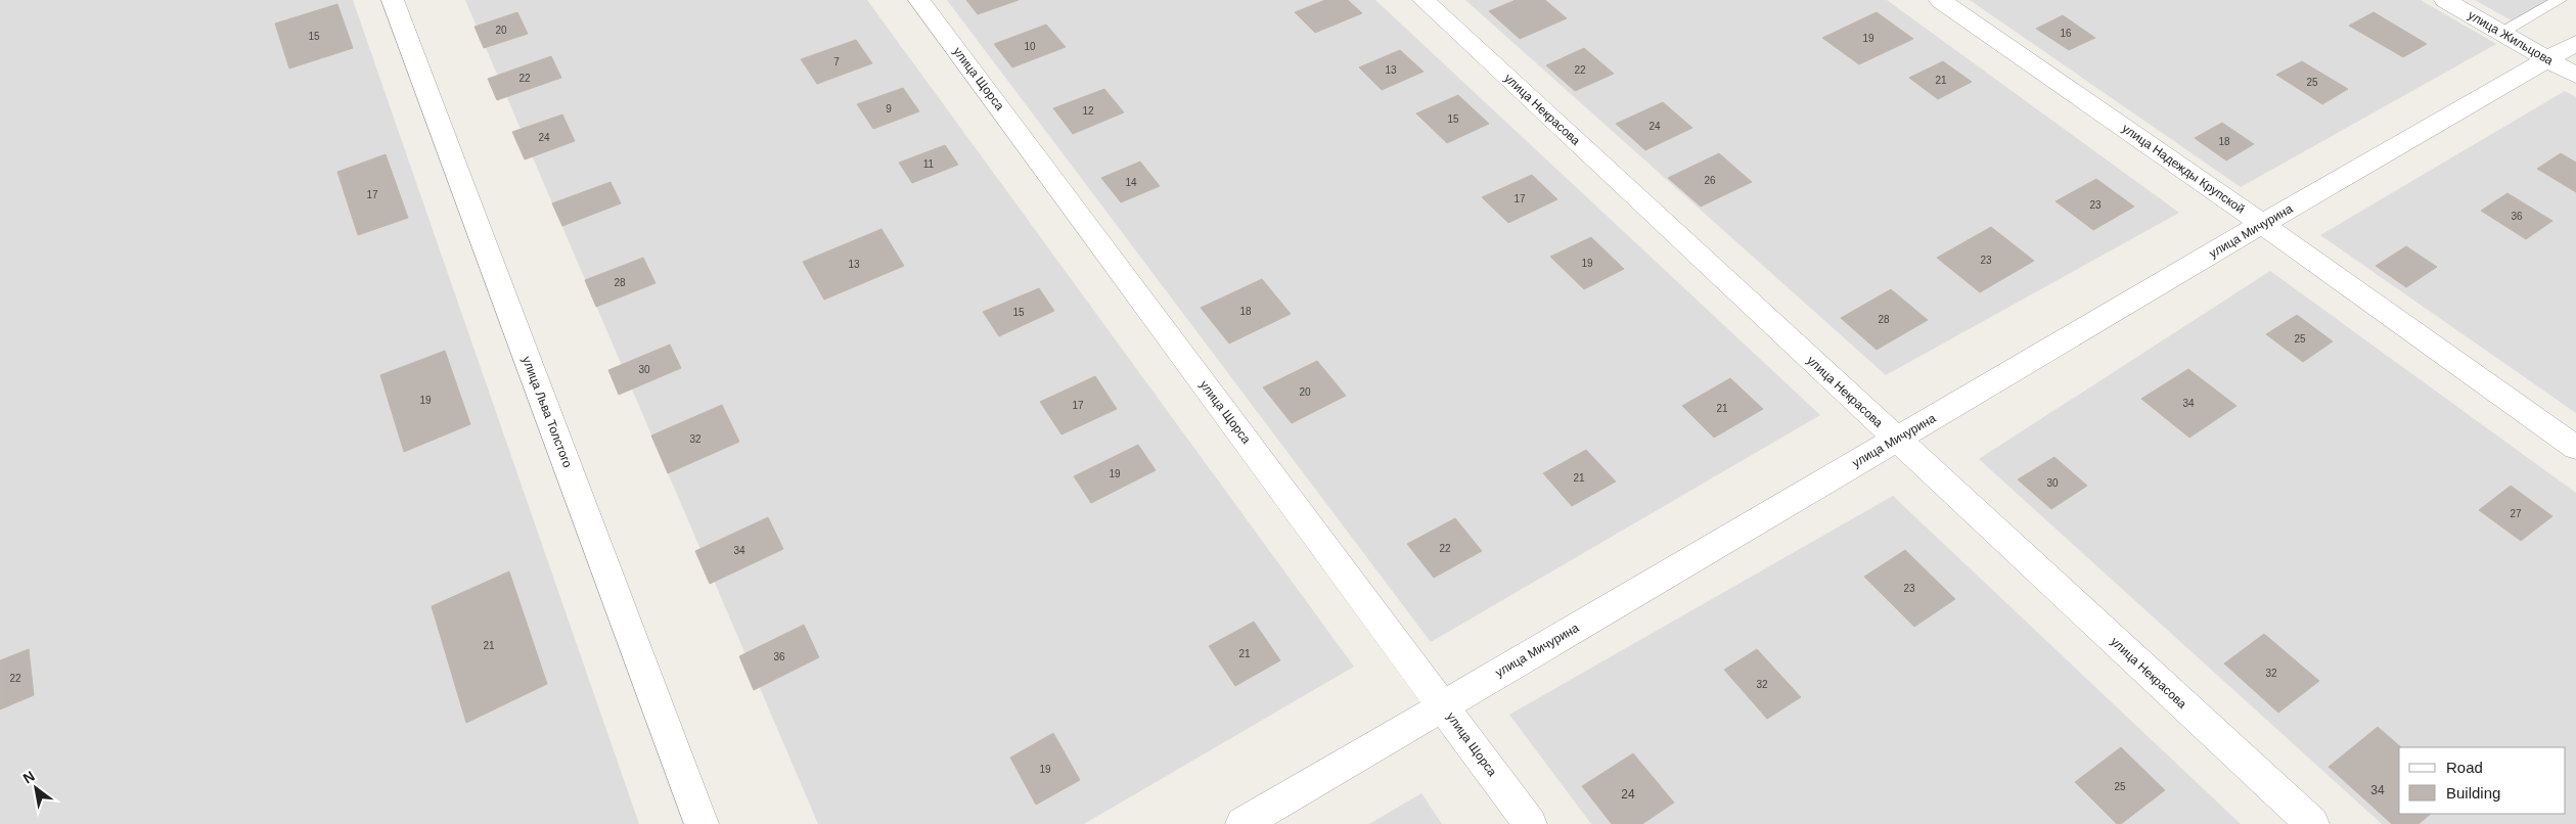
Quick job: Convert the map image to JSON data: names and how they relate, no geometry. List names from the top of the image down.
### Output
{
  "streets": {
    "street": [
      "улица Жильцова",
      "улица Щорса",
      "улица Некрасова",
      "улица Надежды Крупской",
      "улица Мичурина",
      "улица Льва Толстого"
    ]
  },
  "crossings": [
    ["улица Жильцова", "улица Мичурина"],
    ["улица Щорса", "улица Мичурина"],
    ["улица Некрасова", "улица Мичурина"],
    ["улица Надежды Крупской", "улица Мичурина"]
  ],
  "house_numbers": [
    "20",
    "16",
    "15",
    "19",
    "10",
    "7",
    "13",
    "22",
    "22",
    "21",
    "25",
    "9",
    "12",
    "15",
    "24",
    "24",
    "18",
    "11",
    "26",
    "14",
    "17",
    "17",
    "23",
    "36",
    "23",
    "19",
    "13",
    "28",
    "18",
    "15",
    "28",
    "25",
    "30",
    "20",
    "19",
    "34",
    "17",
    "21",
    "32",
    "19",
    "21",
    "30",
    "27",
    "22",
    "34",
    "23",
    "21",
    "21",
    "36",
    "32",
    "22",
    "32",
    "19",
    "25",
    "34",
    "24"
  ],
  "legend": ["Road", "Building"],
  "north": "top left"
}
